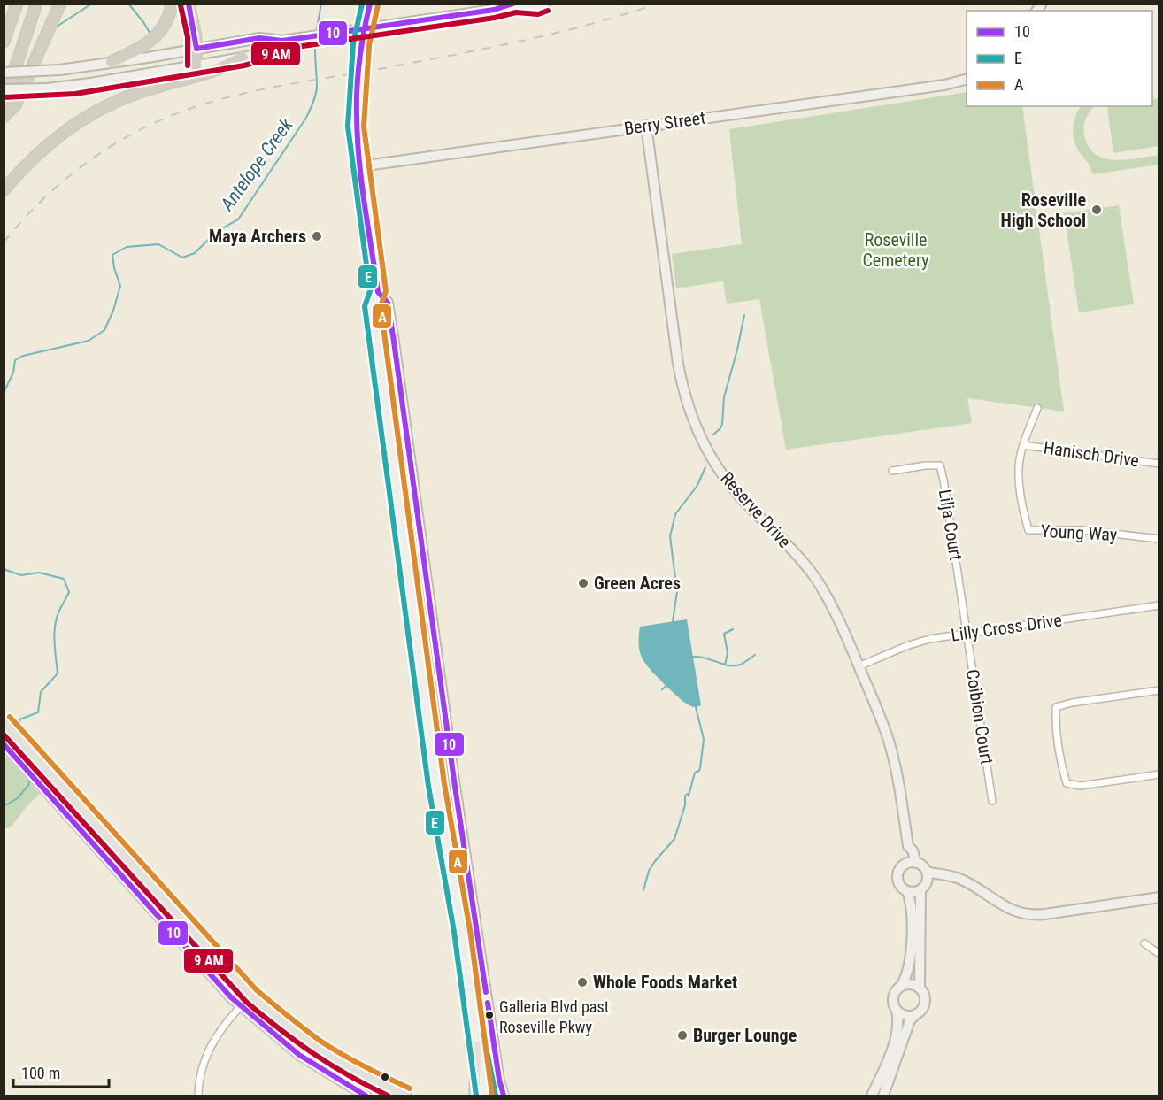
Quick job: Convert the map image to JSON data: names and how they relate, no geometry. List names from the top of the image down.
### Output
{
  "streets": {
    "main road": ["Berry Street", "Reserve Drive"],
    "street": [
      "Hanisch Drive",
      "Lilja Court",
      "Young Way",
      "Lilly Cross Drive",
      "Coibion Court"
    ]
  },
  "crossings": [
    ["Berry Street", "Reserve Drive"],
    ["Hanisch Drive", "Young Way"],
    ["Reserve Drive", "Lilly Cross Drive"],
    ["Lilja Court", "Lilly Cross Drive"],
    ["Lilja Court", "Coibion Court"],
    ["Lilly Cross Drive", "Coibion Court"]
  ],
  "water": ["Antelope Creek"],
  "parks": ["Roseville Cemetery"],
  "places": [
    "Roseville High School",
    "Maya Archers",
    "Green Acres",
    "Whole Foods Market",
    "Galleria Blvd past Roseville Pkwy",
    "Burger Lounge"
  ],
  "lines": ["transit line 10", "transit line E", "transit line A"],
  "legend": ["10", "E", "A"],
  "scale_bar": "100 m"
}
